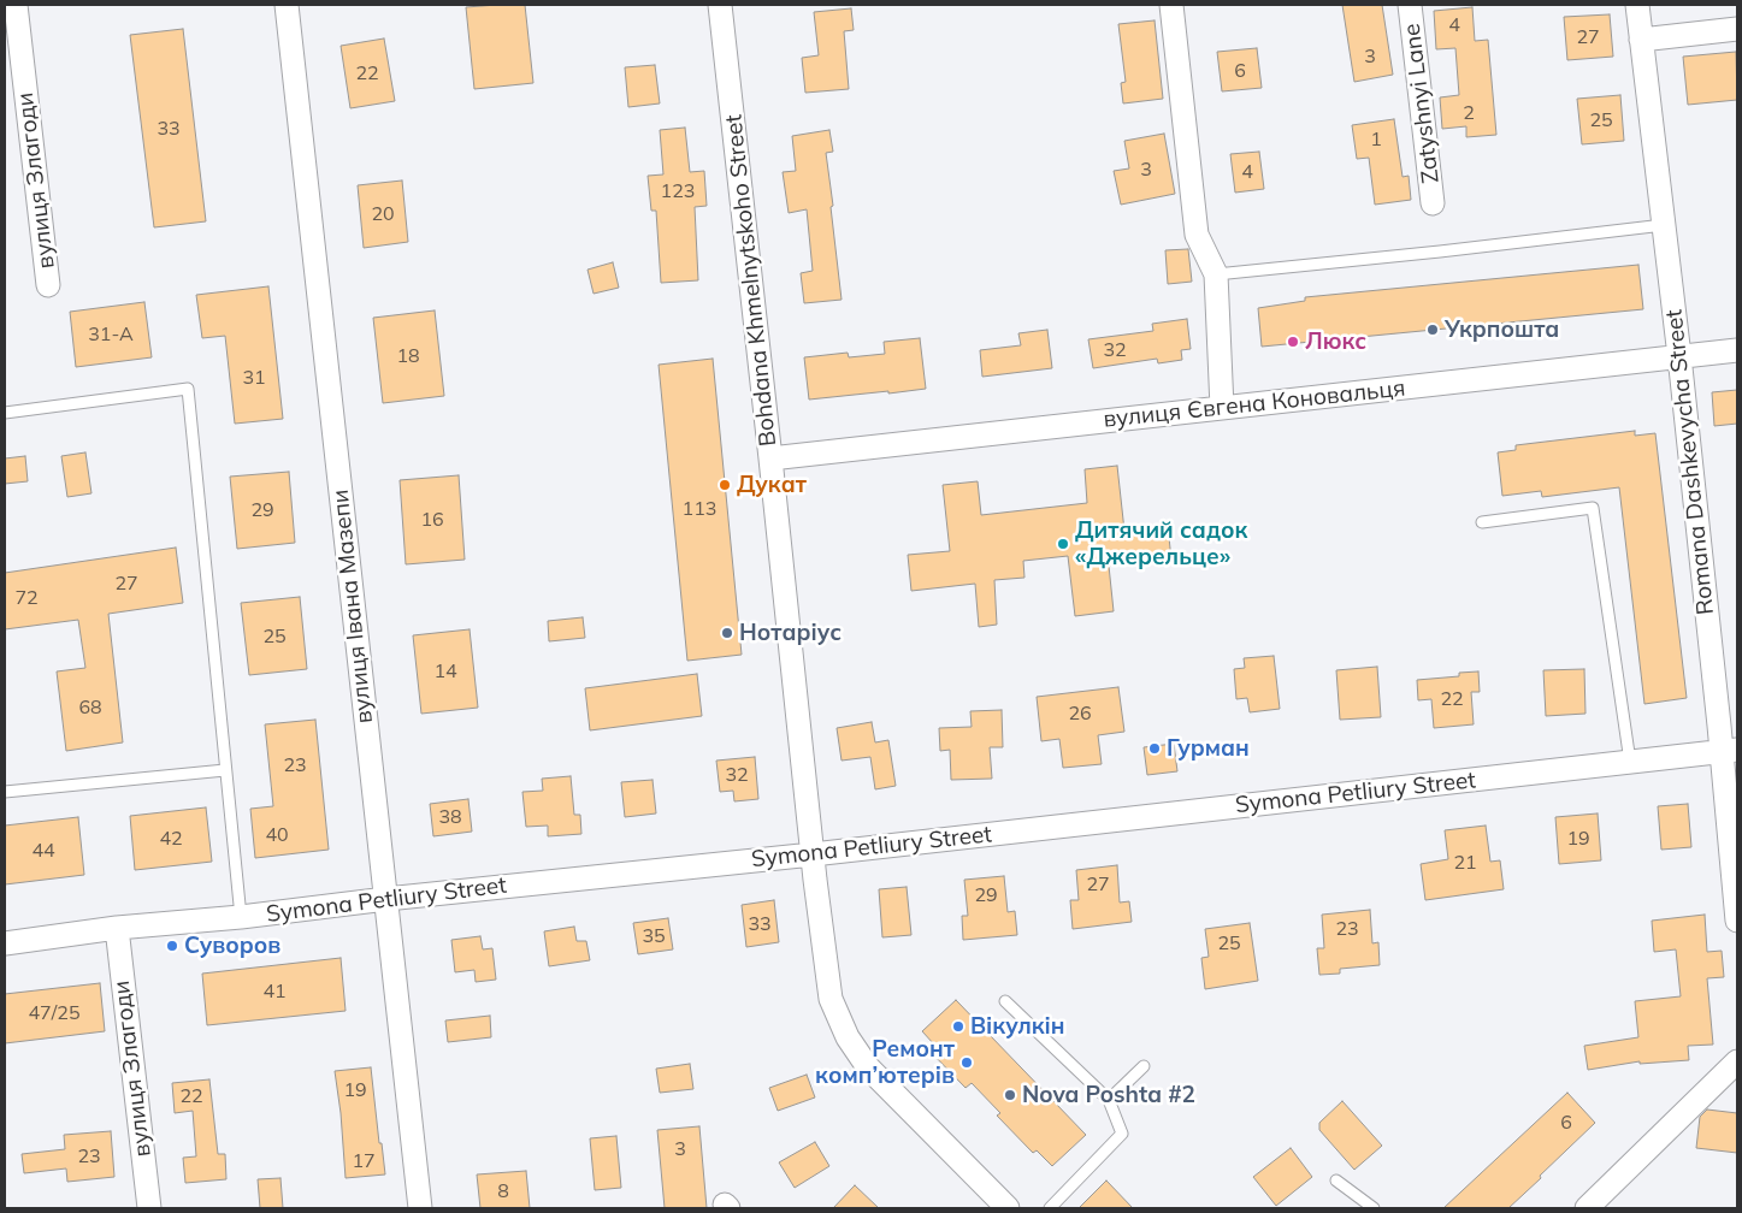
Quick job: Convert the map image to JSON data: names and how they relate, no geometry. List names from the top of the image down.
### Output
{
  "streets": {
    "street": [
      "Zatyshnyi Lane",
      "вулиця Злагоди",
      "Bohdana Khmelnytskoho Street",
      "вулиця Євгена Коновальця",
      "Romana Dashkevycha Street",
      "вулиця Івана Мазепи",
      "Symona Petliury Street"
    ]
  },
  "crossings": [
    ["вулиця Злагоди", "Symona Petliury Street"],
    ["Bohdana Khmelnytskoho Street", "вулиця Євгена Коновальця"],
    ["Bohdana Khmelnytskoho Street", "Symona Petliury Street"],
    ["вулиця Євгена Коновальця", "Romana Dashkevycha Street"],
    ["Romana Dashkevycha Street", "Symona Petliury Street"],
    ["вулиця Івана Мазепи", "Symona Petliury Street"]
  ],
  "places": [
    "Укрпошта",
    "Люкс",
    "Дукат",
    "Дитячий садок «Джерельце»",
    "Нотаріус",
    "Гурман",
    "Суворов",
    "Вікулкін",
    "Ремонт комп’ютерів",
    "Nova Poshta #2"
  ],
  "house_numbers": [
    "4",
    "27",
    "3",
    "6",
    "22",
    "2",
    "25",
    "33",
    "1",
    "3",
    "4",
    "123",
    "20",
    "31-А",
    "32",
    "18",
    "31",
    "113",
    "29",
    "16",
    "27",
    "72",
    "25",
    "14",
    "22",
    "68",
    "26",
    "23",
    "32",
    "38",
    "40",
    "42",
    "19",
    "44",
    "21",
    "27",
    "29",
    "33",
    "23",
    "35",
    "25",
    "41",
    "47/25",
    "19",
    "22",
    "6",
    "3",
    "23",
    "17",
    "8"
  ]
}
